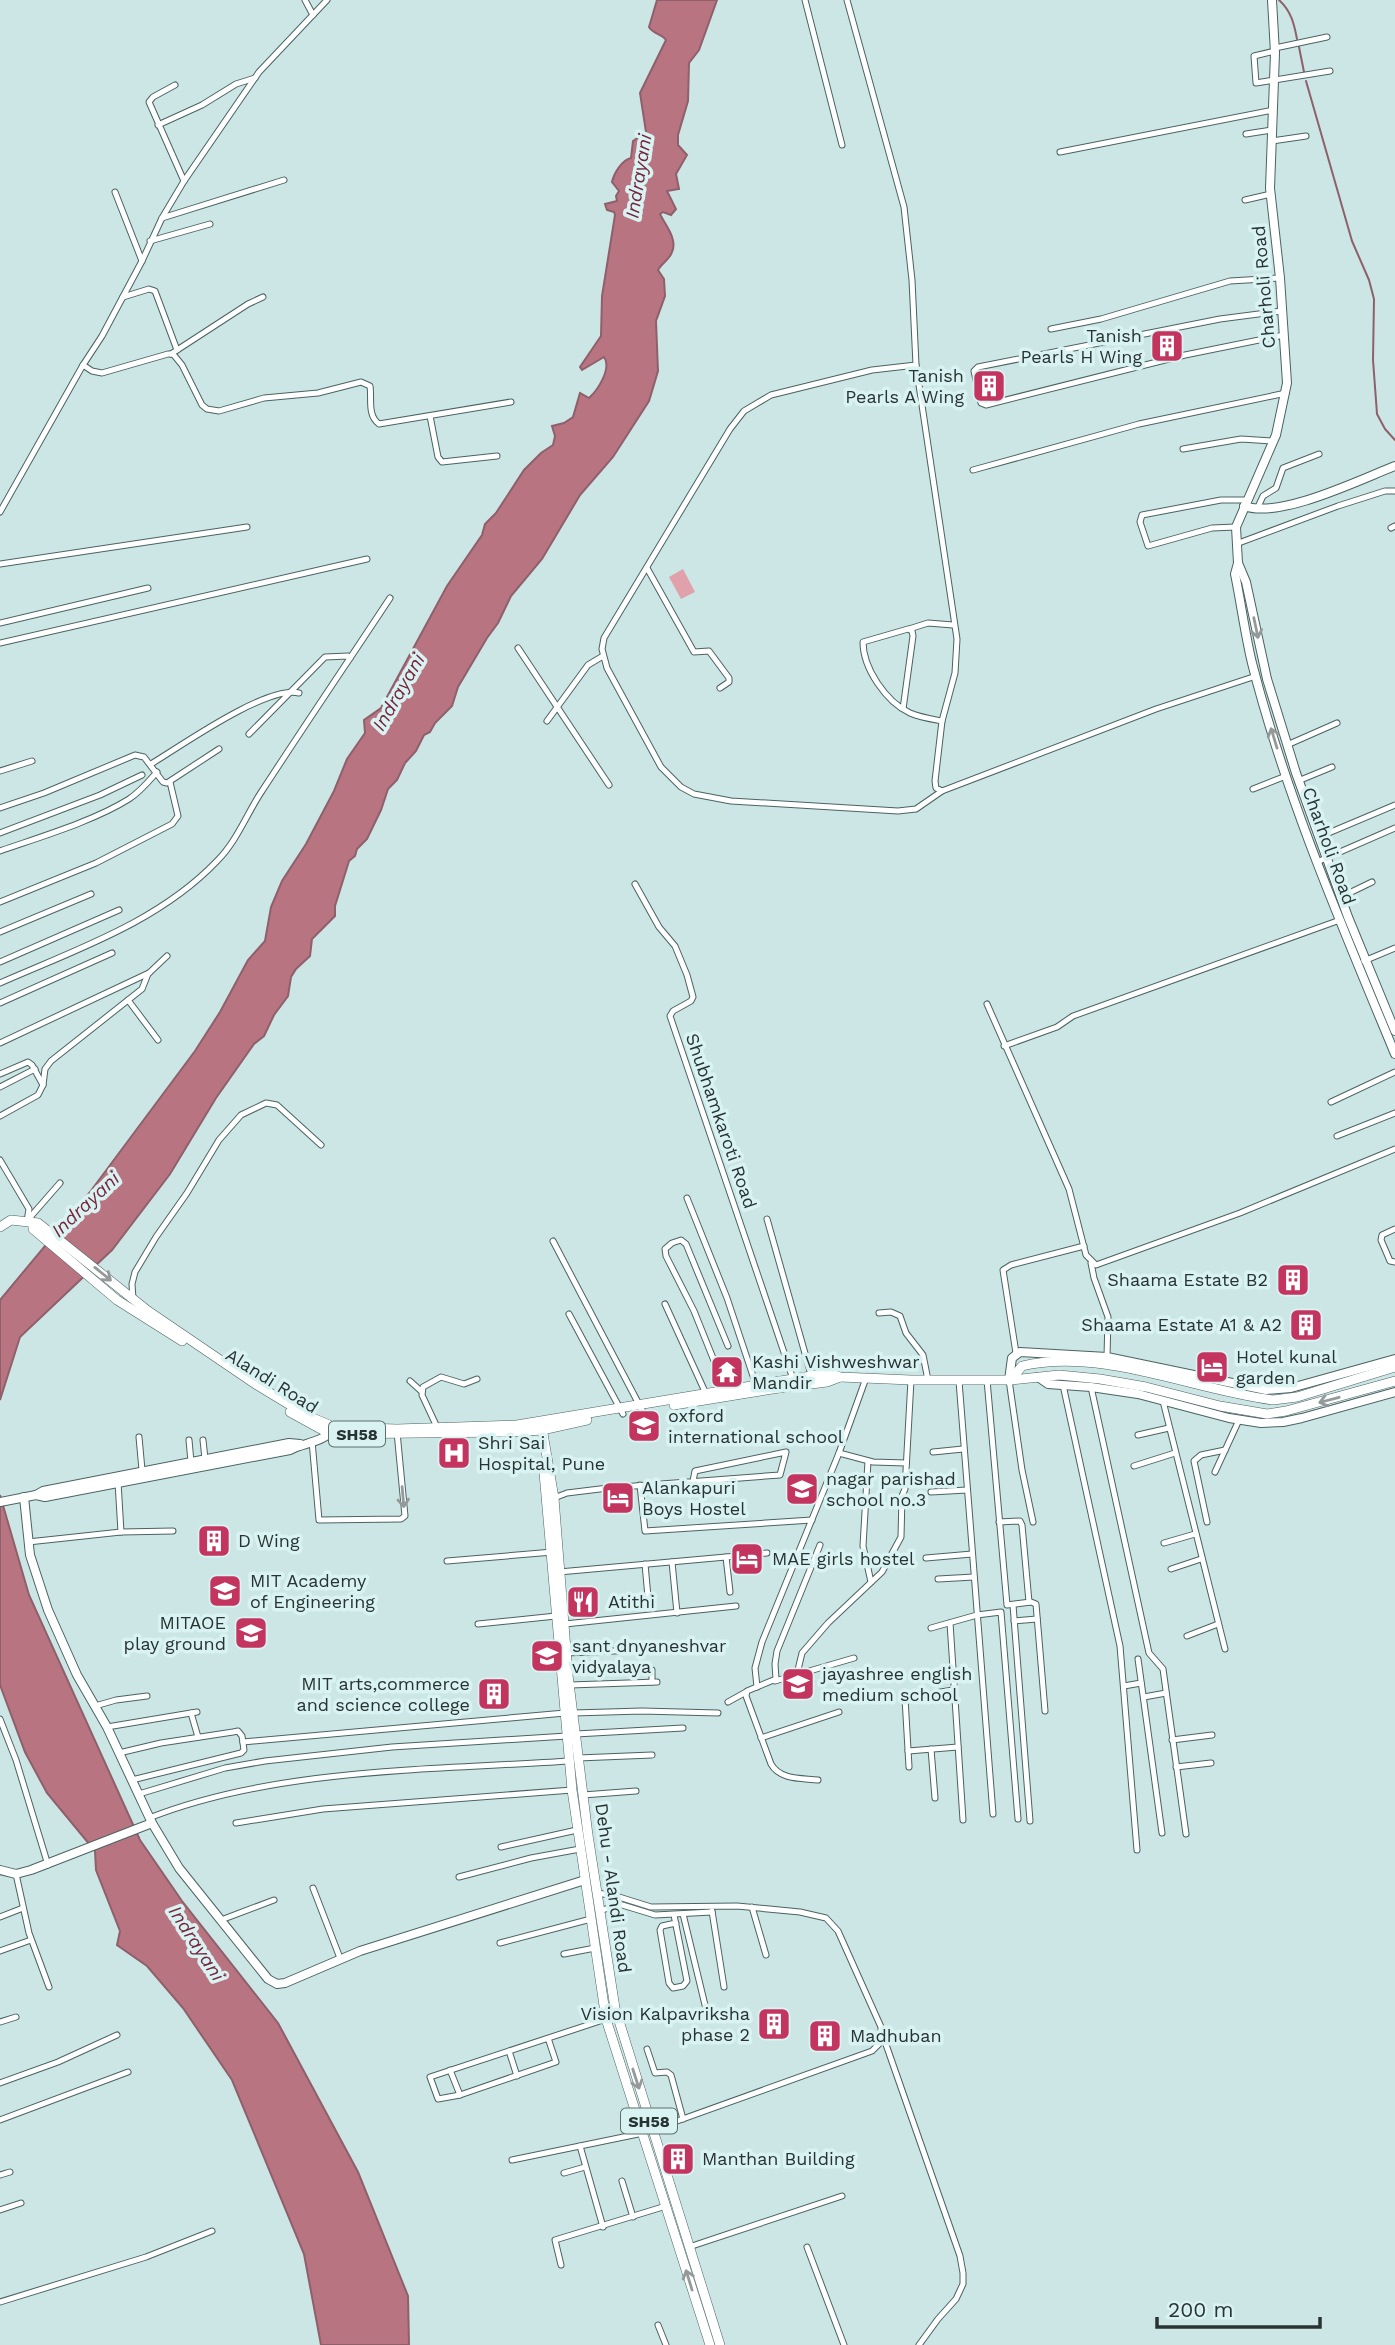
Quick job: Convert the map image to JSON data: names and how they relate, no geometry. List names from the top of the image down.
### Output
{
  "streets": {
    "main road": ["Alandi Road", "SH58", "Dehu - Alandi Road"],
    "street": ["Charholi Road", "Shubhamkaroti Road"]
  },
  "crossings": [
    ["Alandi Road", "SH58"],
    ["Alandi Road", "Dehu - Alandi Road"],
    ["SH58", "Dehu - Alandi Road"]
  ],
  "water": ["Indrayani"],
  "places": {
    "building": [
      "Tanish Pearls H Wing",
      "Tanish Pearls A Wing",
      "Shaama Estate B2",
      "Shaama Estate A1 & A2",
      "D Wing",
      "MIT arts,commerce and science college",
      "Vision Kalpavriksha phase 2",
      "Madhuban",
      "Manthan Building"
    ],
    "hotel": ["Hotel kunal garden", "Alankapuri Boys Hostel", "MAE girls hostel"],
    "temple": ["Kashi Vishweshwar Mandir"],
    "school or university": [
      "oxford international school",
      "nagar parishad school no.3",
      "MIT Academy of Engineering",
      "MITAOE play ground",
      "sant dnyaneshvar vidyalaya",
      "jayashree english medium school"
    ],
    "hospital": ["Shri Sai Hospital, Pune"],
    "restaurant": ["Atithi"]
  },
  "scale_bar": "200 m"
}
